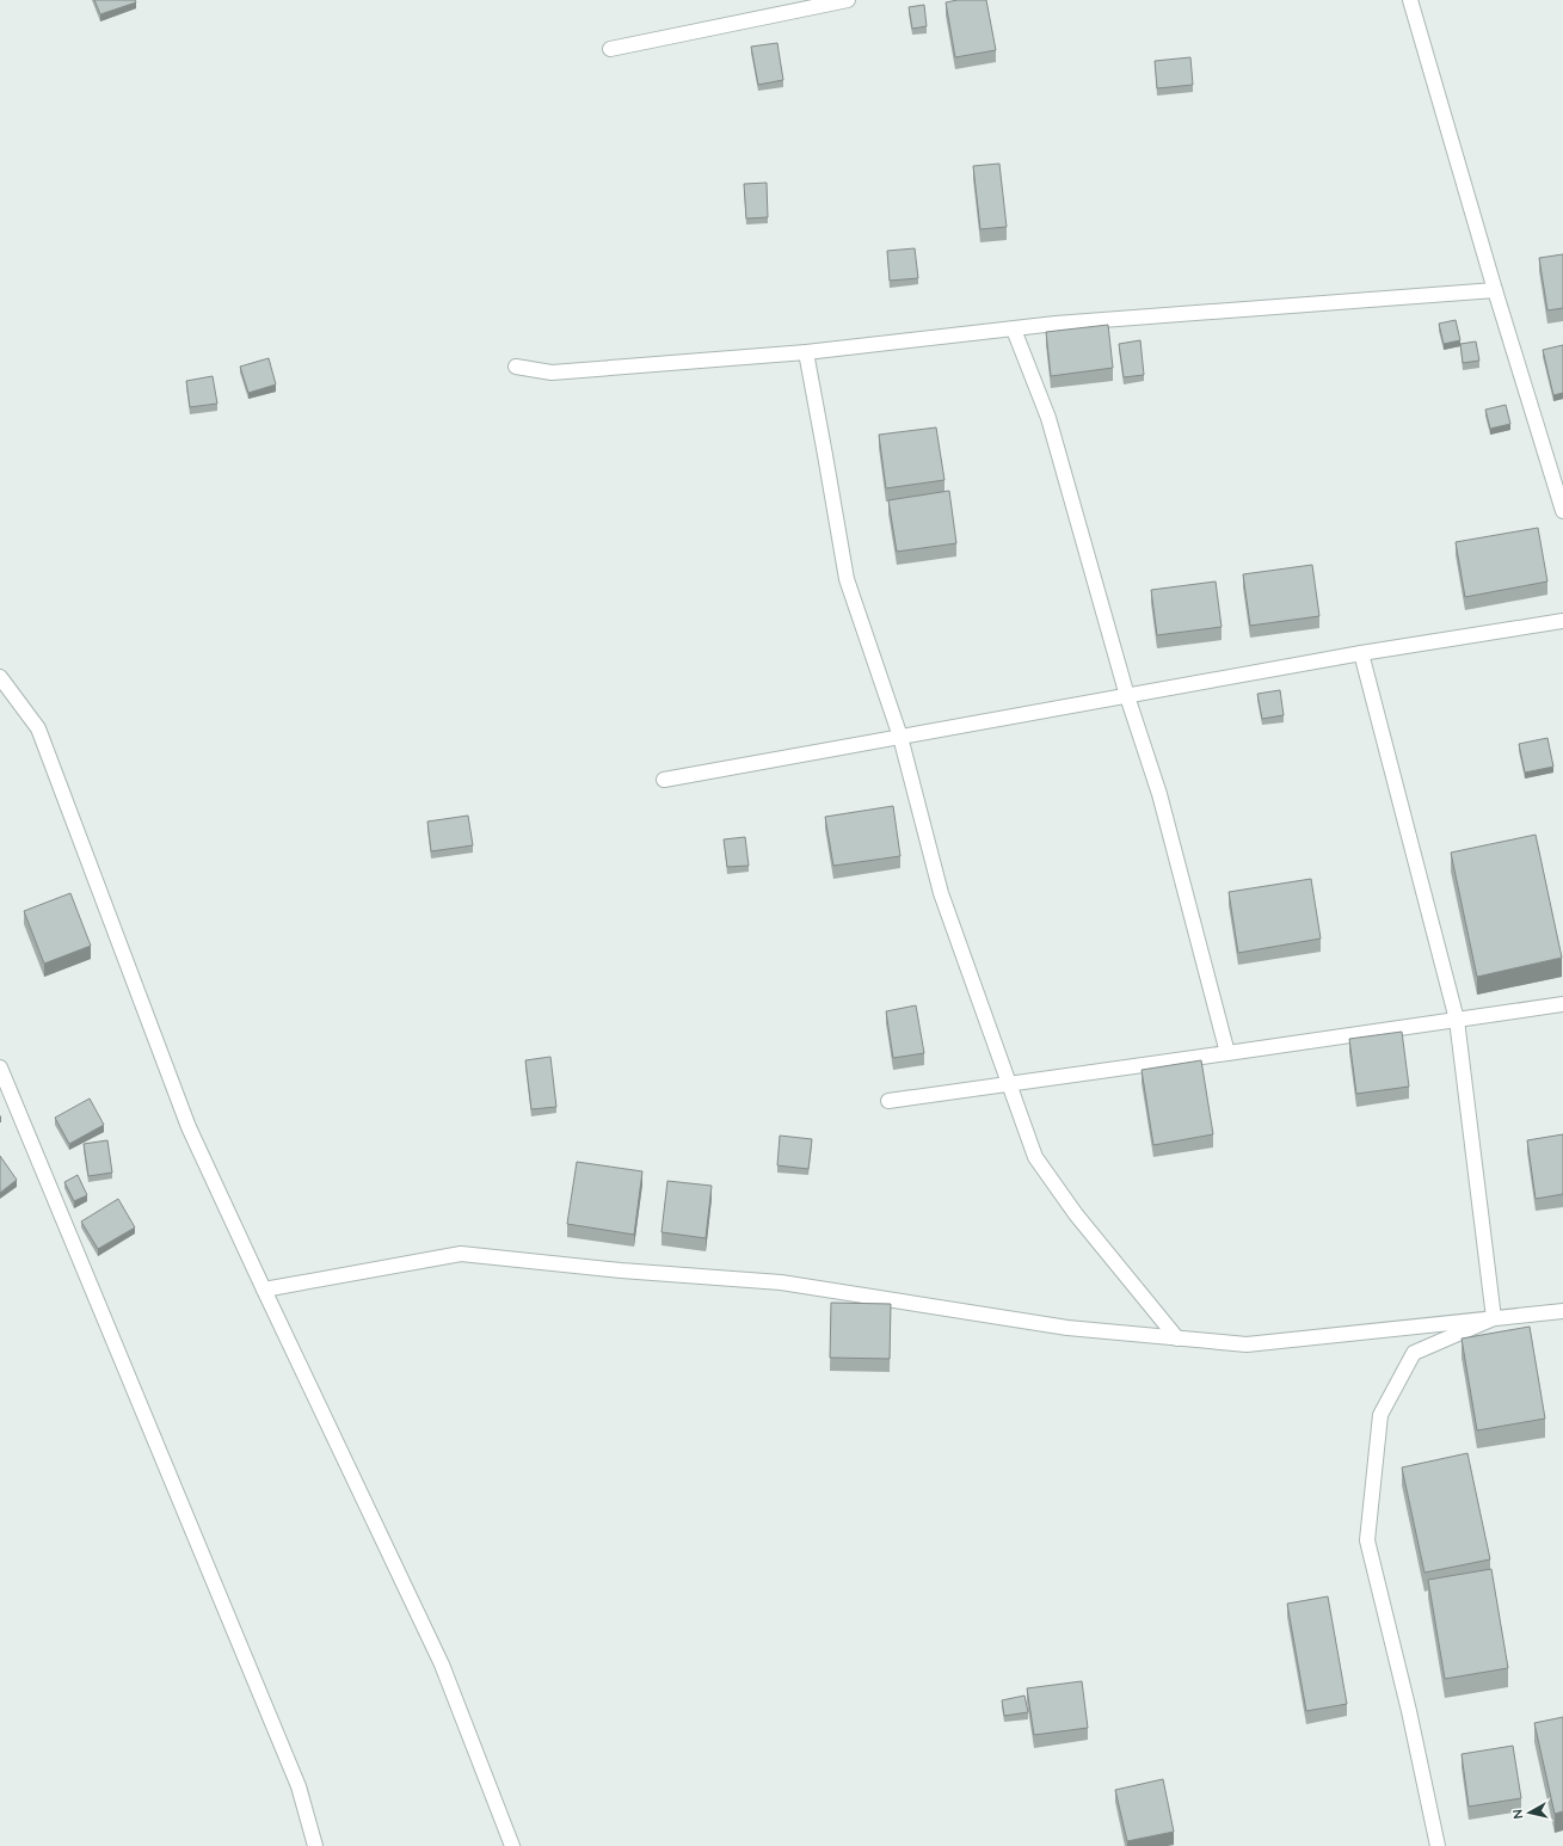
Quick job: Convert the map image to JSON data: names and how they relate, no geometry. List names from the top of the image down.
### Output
{
  "north": "left"
}
